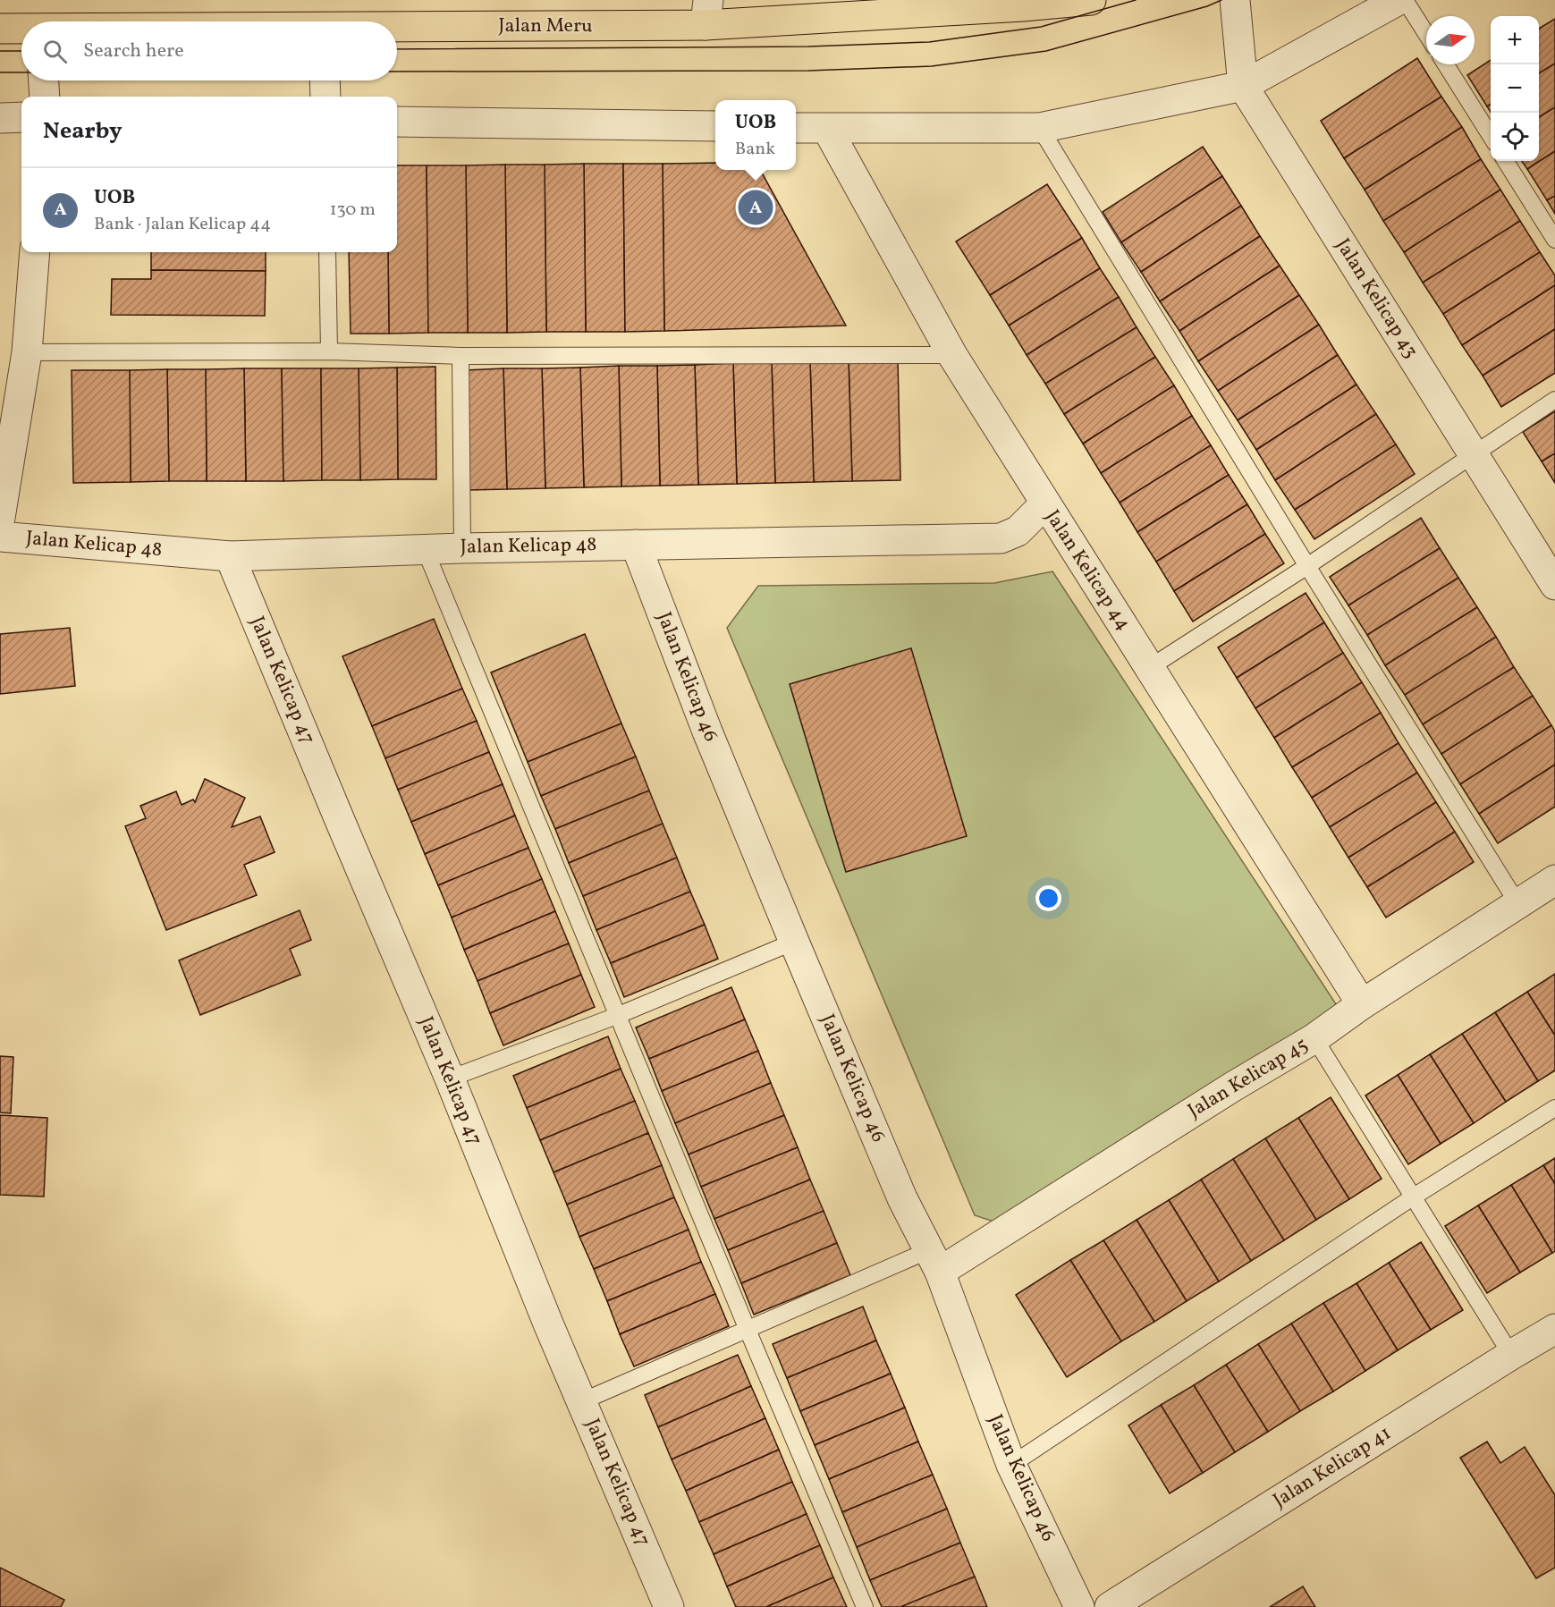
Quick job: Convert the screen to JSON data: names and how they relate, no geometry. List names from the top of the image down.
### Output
{
  "streets": {
    "highway": ["Jalan Meru"],
    "street": [
      "Jalan Kelicap 43",
      "Jalan Kelicap 48",
      "Jalan Kelicap 44",
      "Jalan Kelicap 46",
      "Jalan Kelicap 47",
      "Jalan Kelicap 45",
      "Jalan Kelicap 41"
    ]
  },
  "crossings": [
    ["Jalan Kelicap 48", "Jalan Kelicap 44"],
    ["Jalan Kelicap 48", "Jalan Kelicap 46"],
    ["Jalan Kelicap 48", "Jalan Kelicap 47"],
    ["Jalan Kelicap 44", "Jalan Kelicap 45"],
    ["Jalan Kelicap 46", "Jalan Kelicap 45"]
  ],
  "north": "right",
  "page": {
    "map_buttons": ["+", "−"],
    "search": "Search here",
    "heading": "Nearby",
    "popup": ["UOB", "Bank"],
    "list": [
      {
        "mark": "A",
        "name": "UOB",
        "note": "Bank · Jalan Kelicap 44",
        "value": "130 m"
      }
    ],
    "pins": "A"
  }
}
